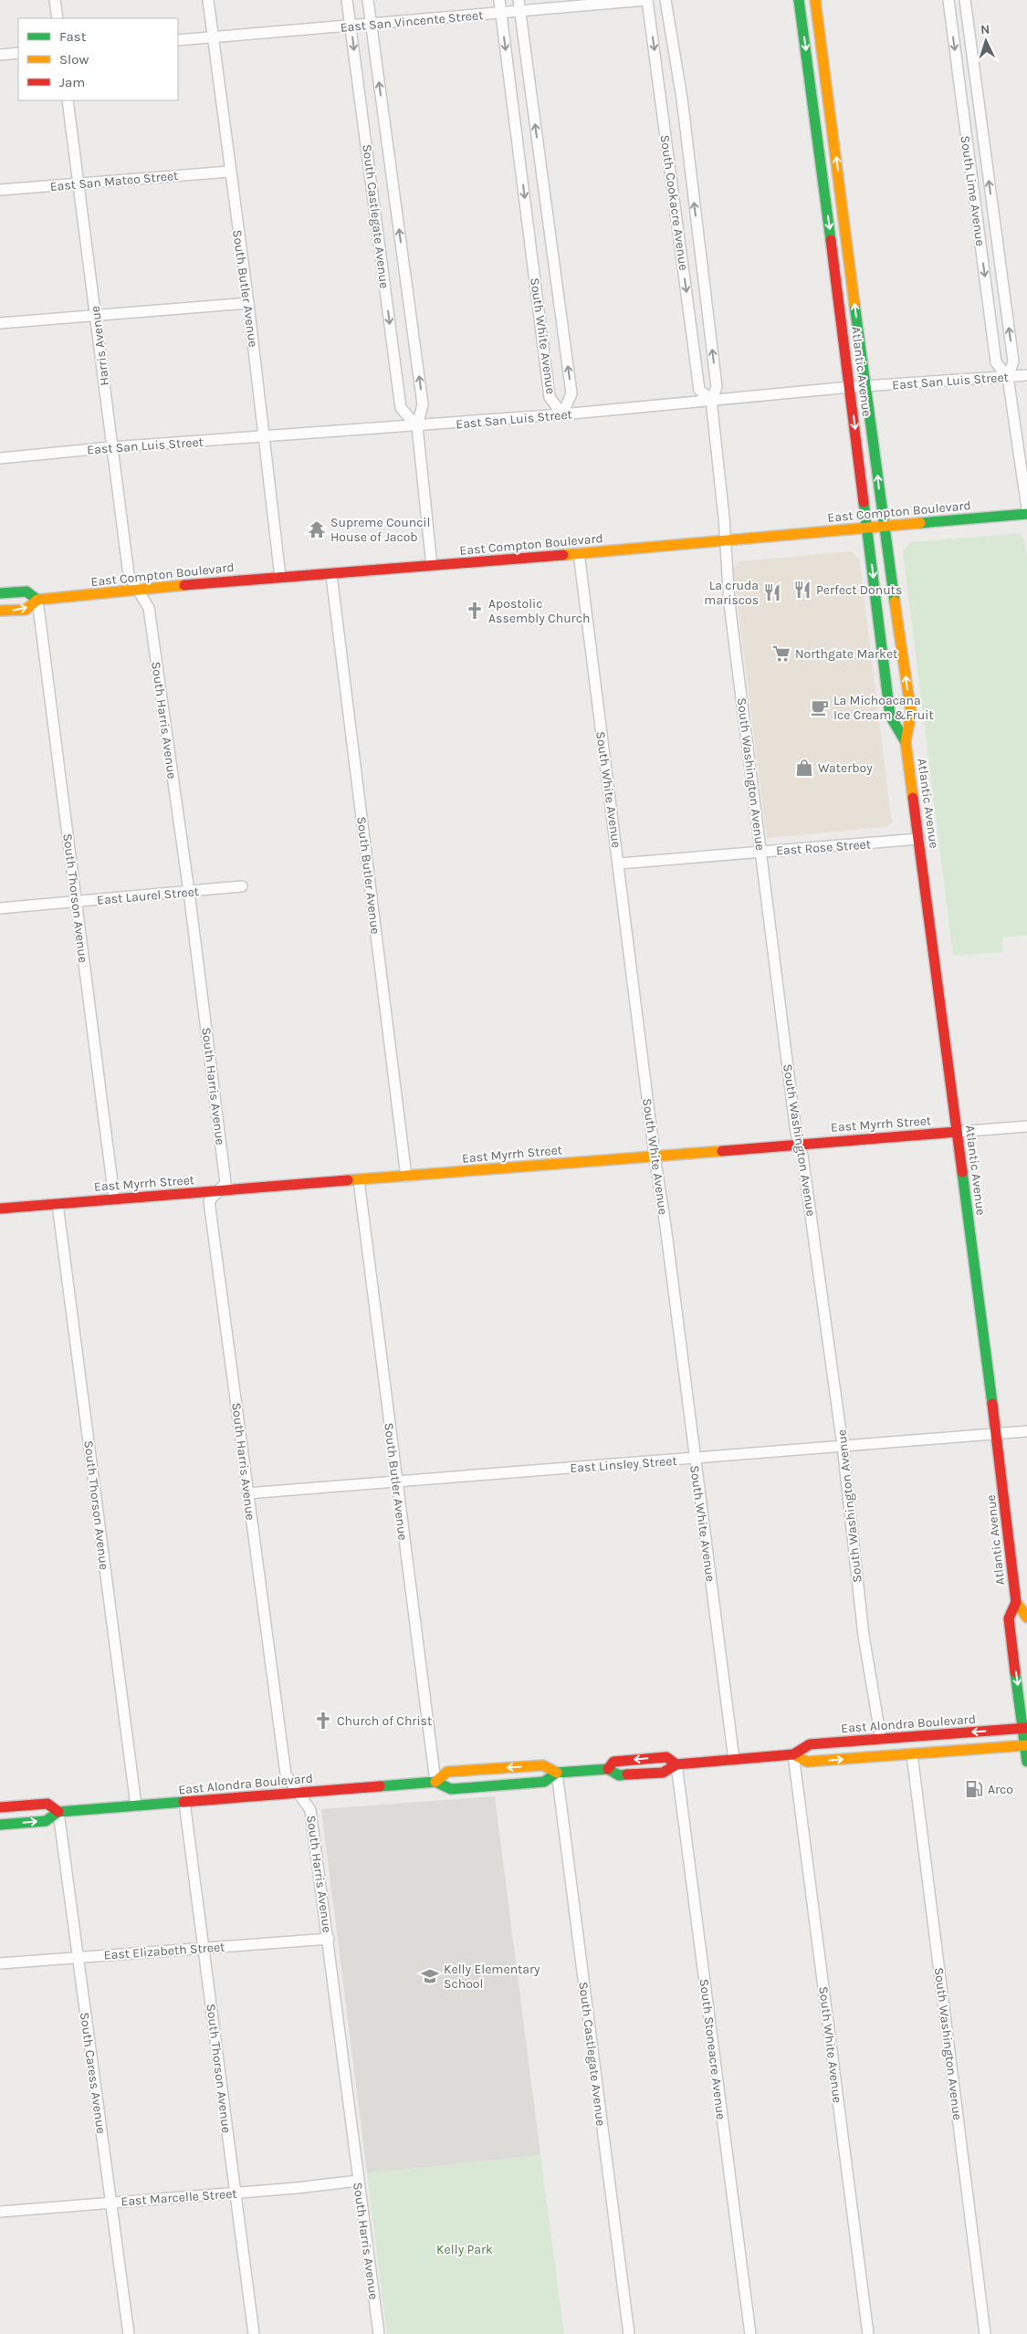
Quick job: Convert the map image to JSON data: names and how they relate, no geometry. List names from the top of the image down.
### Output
{
  "streets": {
    "main road": [
      "Atlantic Avenue",
      "East Compton Boulevard",
      "East Myrrh Street",
      "East Alondra Boulevard"
    ],
    "street": [
      "East San Vincente Street",
      "East San Mateo Street",
      "South Lime Avenue",
      "South Cookacre Avenue",
      "South Castlegate Avenue",
      "South Butler Avenue",
      "South White Avenue",
      "Harris Avenue",
      "East San Luis Street",
      "South Harris Avenue",
      "South Washington Avenue",
      "East Rose Street",
      "East Laurel Street",
      "South Thorson Avenue",
      "East Linsley Street",
      "East Elizabeth Street",
      "South Stoneacre Avenue",
      "South Caress Avenue",
      "East Marcelle Street"
    ]
  },
  "crossings": [
    ["East San Vincente Street", "South Cookacre Avenue"],
    ["East San Vincente Street", "South Castlegate Avenue"],
    ["East San Vincente Street", "South Butler Avenue"],
    ["East San Vincente Street", "South White Avenue"],
    ["East San Mateo Street", "South Butler Avenue"],
    ["East San Mateo Street", "Harris Avenue"],
    ["South Lime Avenue", "East San Luis Street"],
    ["South Cookacre Avenue", "East San Luis Street"],
    ["South Cookacre Avenue", "East Compton Boulevard"],
    ["South Cookacre Avenue", "South Washington Avenue"],
    ["South Castlegate Avenue", "East San Luis Street"],
    ["South Castlegate Avenue", "East Compton Boulevard"],
    ["South Castlegate Avenue", "East Alondra Boulevard"],
    ["South Butler Avenue", "East San Luis Street"],
    ["South Butler Avenue", "East Compton Boulevard"],
    ["South Butler Avenue", "East Myrrh Street"],
    ["South Butler Avenue", "East Linsley Street"],
    ["South Butler Avenue", "East Alondra Boulevard"],
    ["South White Avenue", "East San Luis Street"],
    ["South White Avenue", "East Compton Boulevard"],
    ["South White Avenue", "East Rose Street"],
    ["South White Avenue", "East Myrrh Street"],
    ["South White Avenue", "East Linsley Street"],
    ["South White Avenue", "East Alondra Boulevard"],
    ["Harris Avenue", "East San Luis Street"],
    ["Harris Avenue", "East Compton Boulevard"],
    ["Harris Avenue", "South Harris Avenue"],
    ["Atlantic Avenue", "East San Luis Street"],
    ["Atlantic Avenue", "East Compton Boulevard"],
    ["Atlantic Avenue", "East Rose Street"],
    ["Atlantic Avenue", "East Myrrh Street"],
    ["Atlantic Avenue", "East Linsley Street"],
    ["Atlantic Avenue", "East Alondra Boulevard"],
    ["East Compton Boulevard", "South Harris Avenue"],
    ["East Compton Boulevard", "South Washington Avenue"],
    ["East Compton Boulevard", "South Thorson Avenue"],
    ["South Harris Avenue", "East Laurel Street"],
    ["South Harris Avenue", "East Myrrh Street"],
    ["South Harris Avenue", "East Linsley Street"],
    ["South Harris Avenue", "East Alondra Boulevard"],
    ["South Harris Avenue", "East Elizabeth Street"],
    ["South Harris Avenue", "East Marcelle Street"],
    ["South Washington Avenue", "East Rose Street"],
    ["South Washington Avenue", "East Myrrh Street"],
    ["South Washington Avenue", "East Linsley Street"],
    ["South Washington Avenue", "East Alondra Boulevard"],
    ["East Laurel Street", "South Thorson Avenue"],
    ["South Thorson Avenue", "East Myrrh Street"],
    ["South Thorson Avenue", "East Alondra Boulevard"],
    ["South Thorson Avenue", "East Elizabeth Street"],
    ["South Thorson Avenue", "East Marcelle Street"],
    ["East Alondra Boulevard", "South Stoneacre Avenue"],
    ["East Alondra Boulevard", "South Caress Avenue"],
    ["East Elizabeth Street", "South Caress Avenue"],
    ["South Caress Avenue", "East Marcelle Street"]
  ],
  "parks": ["Kelly Park"],
  "places": {
    "temple": ["Supreme Council House of Jacob"],
    "restaurant": ["Perfect Donuts", "La cruda mariscos"],
    "church": ["Apostolic Assembly Church", "Church of Christ"],
    "supermarket": ["Northgate Market"],
    "cafe": ["La Michoacana Ice Cream &Fruit"],
    "shop": ["Waterboy"],
    "fuel station": ["Arco"],
    "school or university": ["Kelly Elementary School"]
  },
  "legend": ["Fast", "Slow", "Jam"],
  "north": "top"
}
